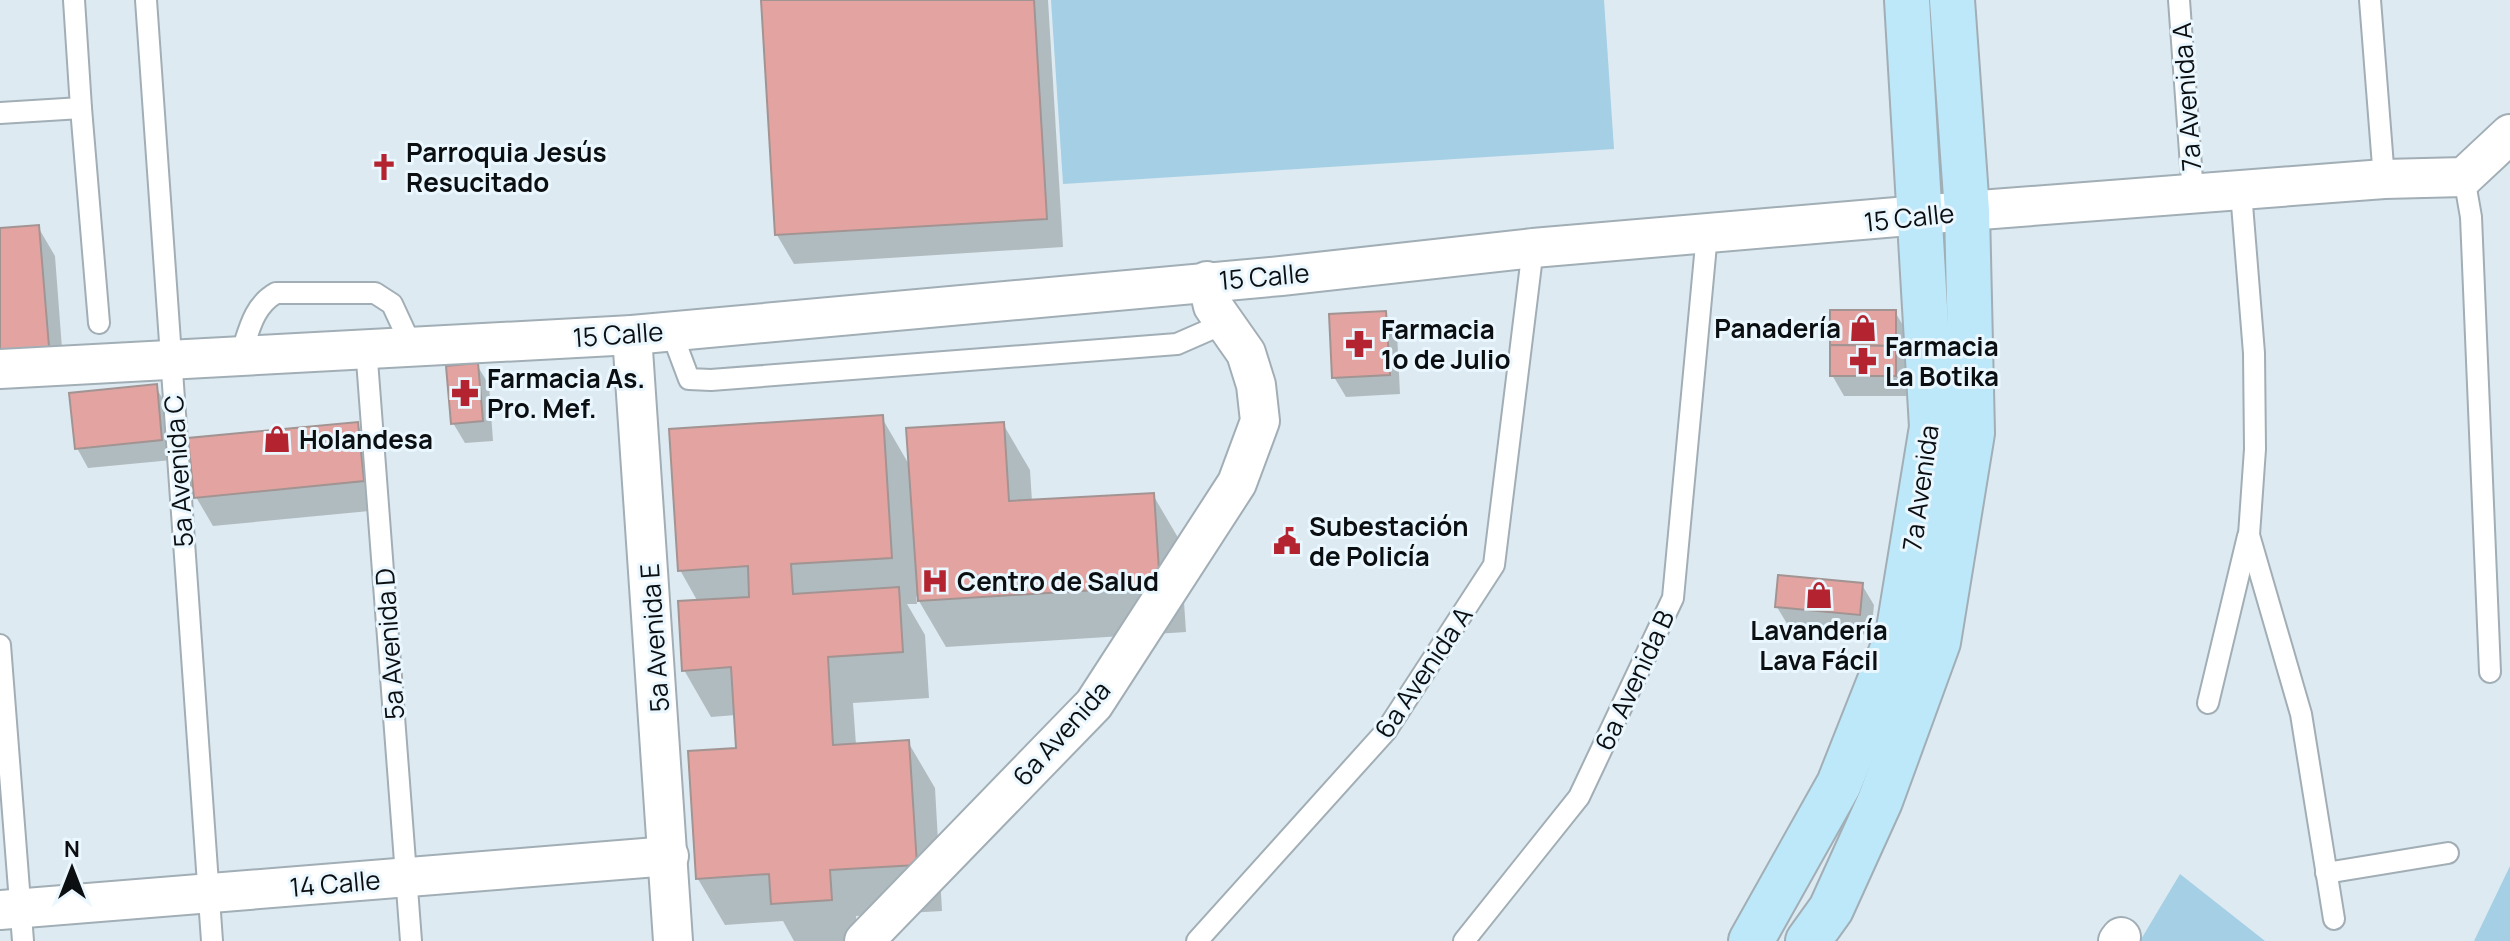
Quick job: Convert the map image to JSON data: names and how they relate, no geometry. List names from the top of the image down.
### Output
{
  "streets": {
    "street": [
      "15 Calle",
      "7a Avenida",
      "5a Avenida E",
      "6a Avenida",
      "14 Calle"
    ],
    "lane": [
      "7a Avenida A",
      "5a Avenida C",
      "5a Avenida D",
      "6a Avenida A",
      "6a Avenida B"
    ]
  },
  "crossings": [
    ["7a Avenida A", "15 Calle"],
    ["15 Calle", "5a Avenida C"],
    ["15 Calle", "7a Avenida"],
    ["15 Calle", "5a Avenida E"],
    ["15 Calle", "5a Avenida D"],
    ["15 Calle", "6a Avenida A"],
    ["15 Calle", "6a Avenida B"],
    ["15 Calle", "6a Avenida"],
    ["5a Avenida C", "14 Calle"],
    ["5a Avenida E", "14 Calle"],
    ["5a Avenida D", "14 Calle"]
  ],
  "places": {
    "church": ["Parroquia Jesús Resucitado"],
    "shop": ["Panadería", "Holandesa", "Lavandería Lava Fácil"],
    "pharmacy": ["Farmacia 1o de Julio", "Farmacia La Botika", "Farmacia As. Pro. Mef."],
    "public building": ["Subestación de Policía"],
    "hospital": ["Centro de Salud"]
  },
  "north": "top"
}
